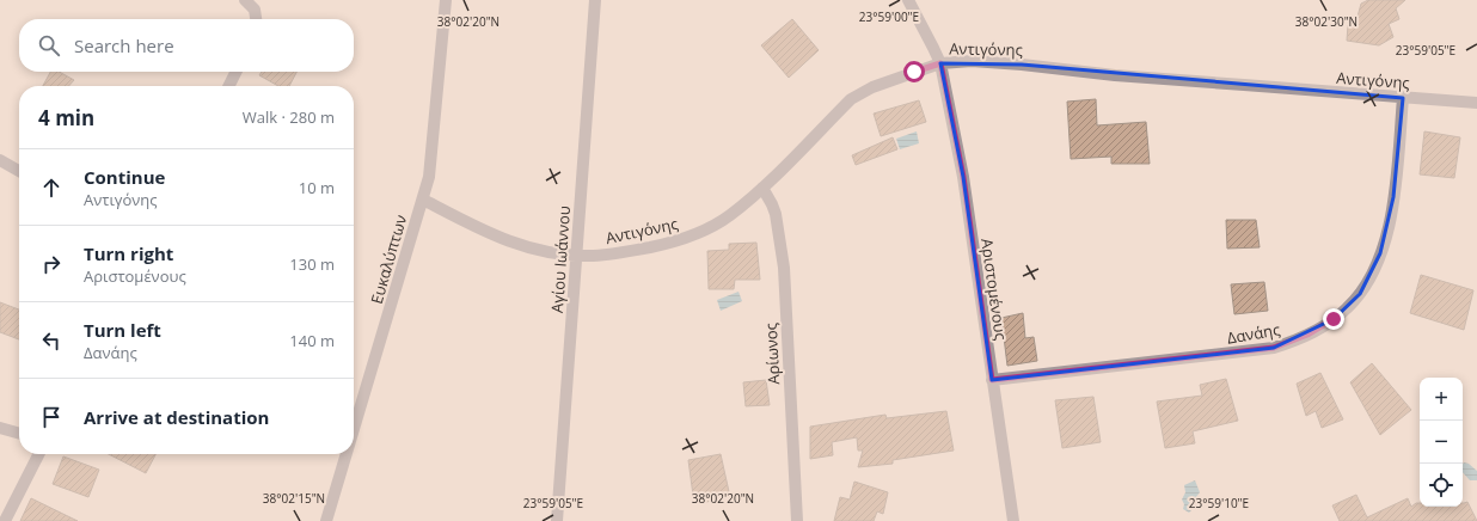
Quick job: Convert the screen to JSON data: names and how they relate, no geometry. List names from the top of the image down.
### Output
{
  "streets": {
    "street": [
      "Αντιγόνης",
      "Ευκαλύπτων",
      "Αγίου Ιωάννου",
      "Αριστομένους",
      "Δανάης",
      "Αρίωνος"
    ]
  },
  "crossings": [
    ["Αντιγόνης", "Ευκαλύπτων"],
    ["Αντιγόνης", "Αγίου Ιωάννου"],
    ["Αντιγόνης", "Αριστομένους"],
    ["Αντιγόνης", "Δανάης"],
    ["Αντιγόνης", "Αρίωνος"],
    ["Αριστομένους", "Δανάης"]
  ],
  "page": {
    "search": "Search here",
    "heading": ["4 min", "Walk · 280 m"],
    "list": [
      ["Continue", "Αντιγόνης", "10 m"],
      ["Turn right", "Αριστομένους", "130 m"],
      ["Turn left", "Δανάης", "140 m"],
      "Arrive at destination"
    ],
    "map_buttons": ["+", "−"]
  },
  "coordinates": [
    "23°59'00\"E",
    "38°02'20\"N",
    "38°02'30\"N",
    "23°59'05\"E",
    "38°02'15\"N",
    "23°59'10\"E"
  ]
}
